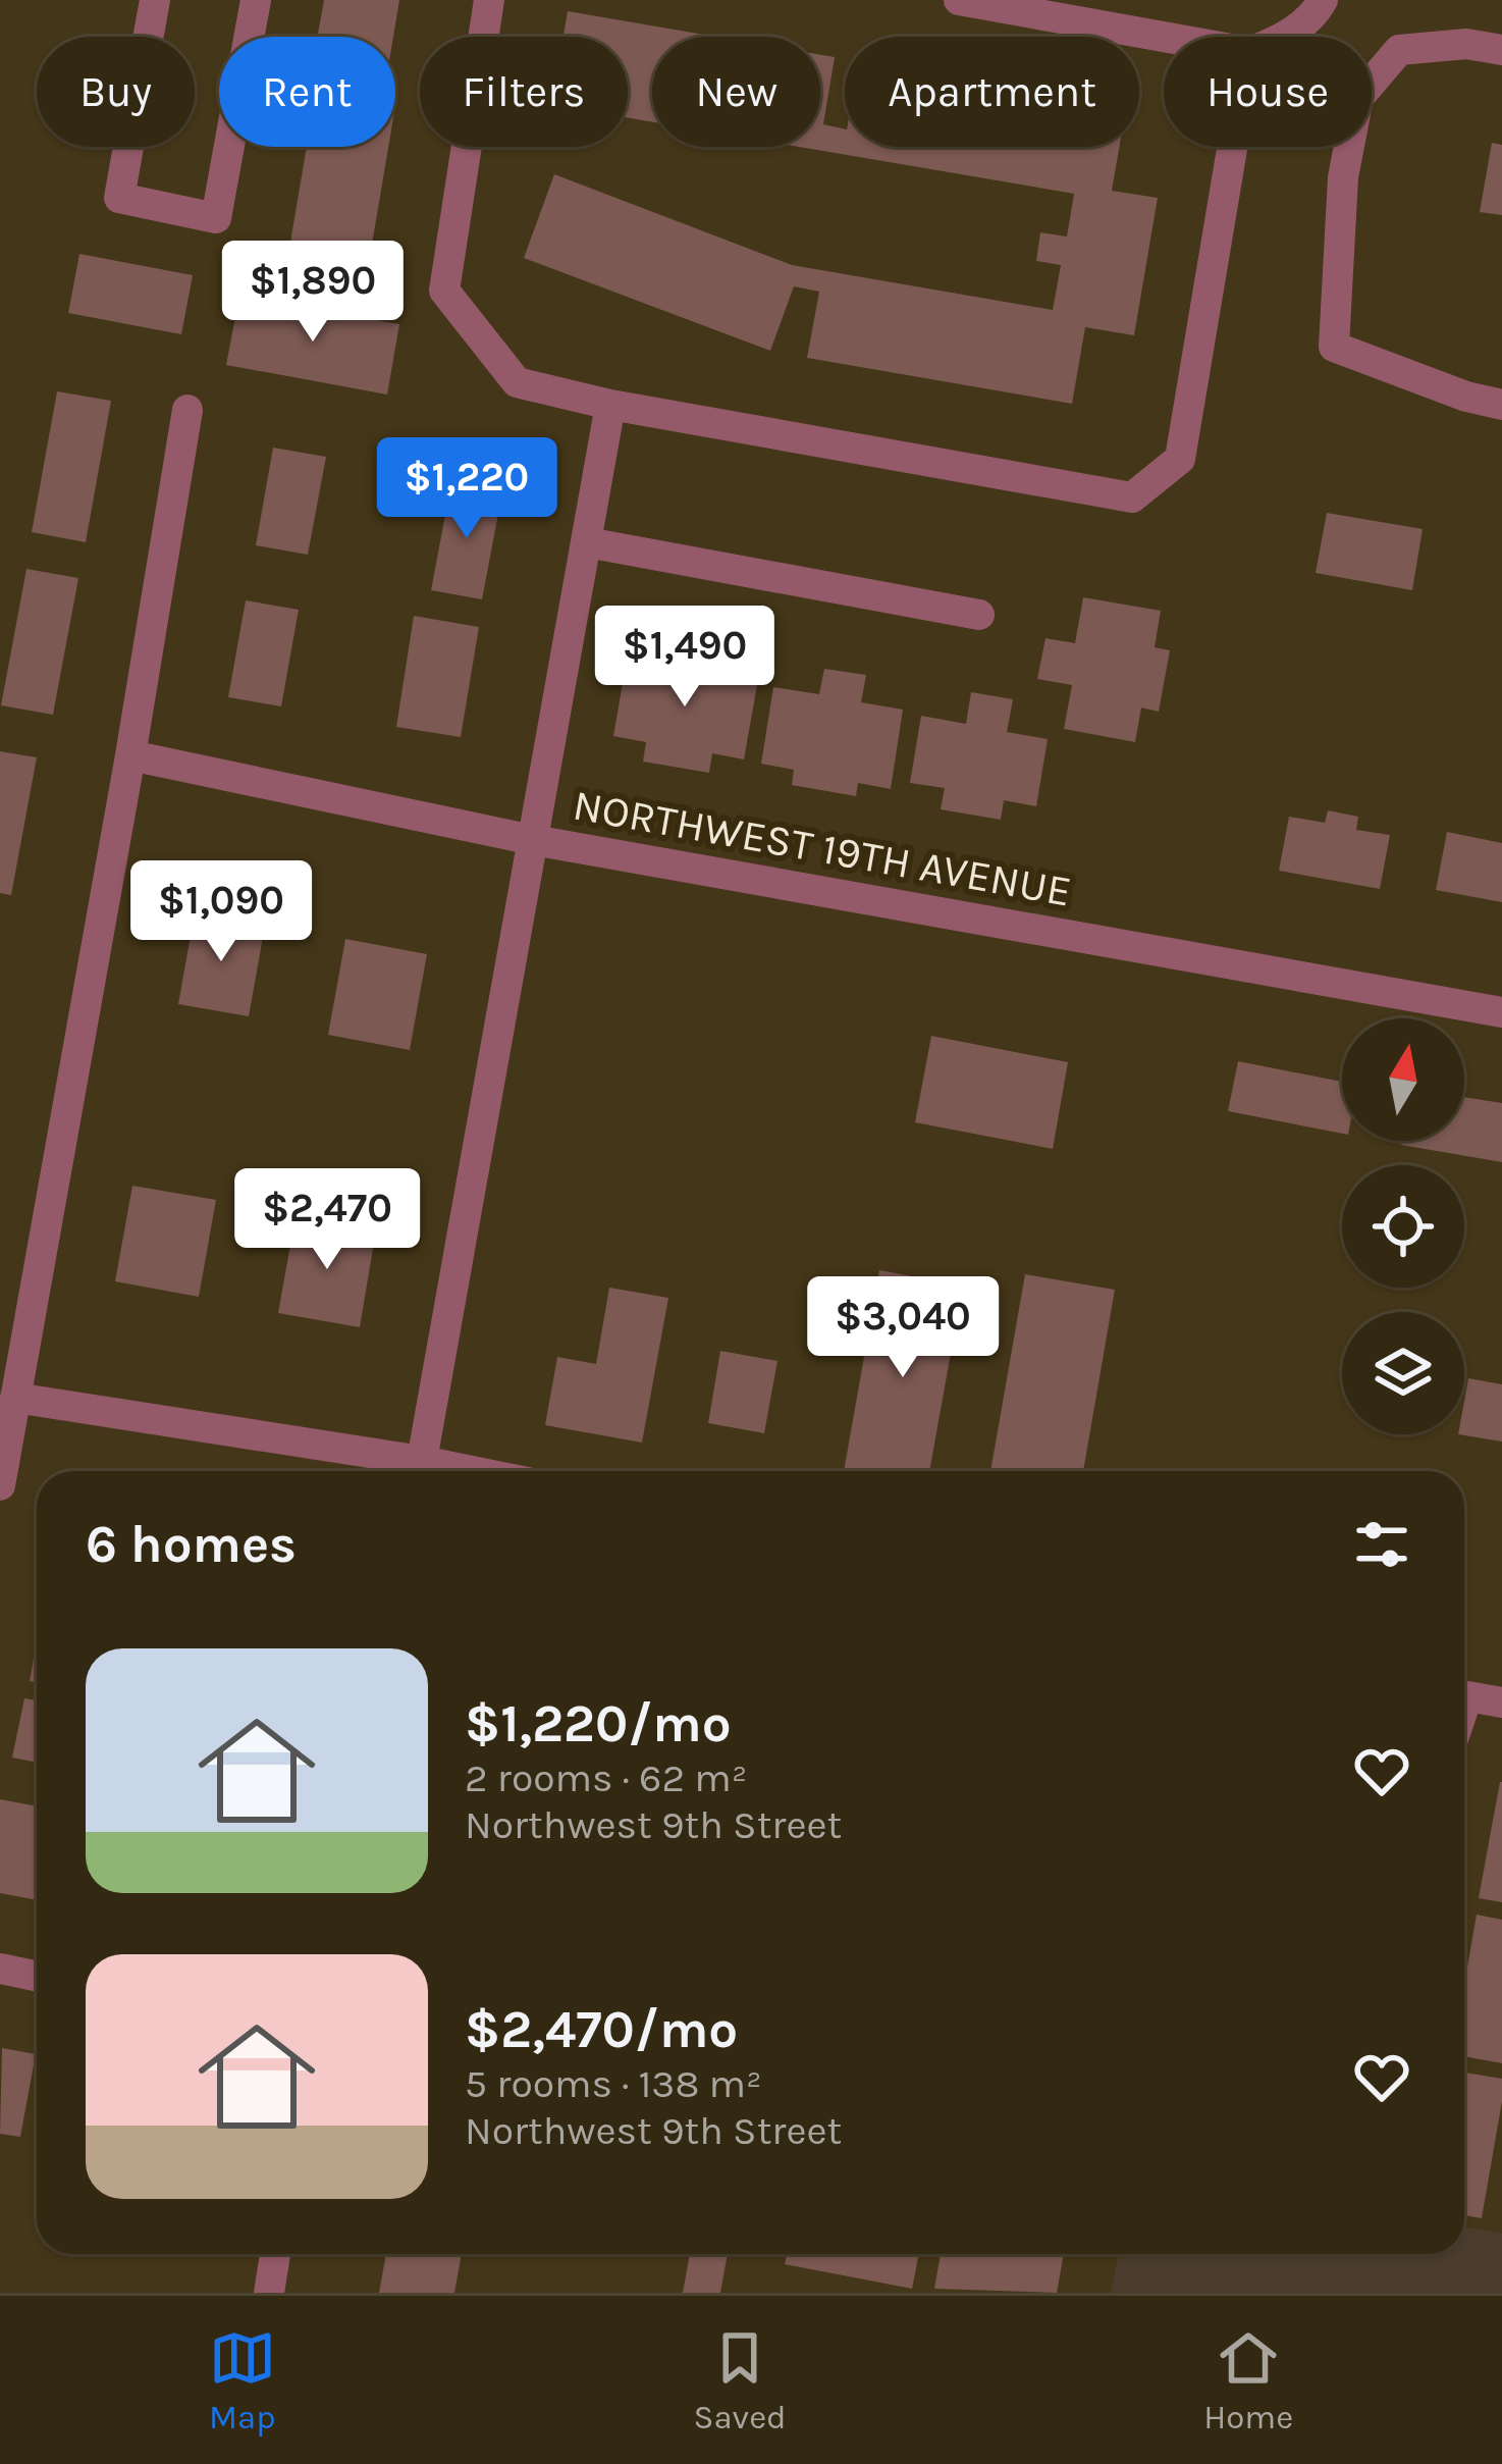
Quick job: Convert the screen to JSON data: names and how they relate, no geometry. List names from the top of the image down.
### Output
{
  "streets": {
    "street": ["NORTHWEST 19TH AVENUE"]
  },
  "north": "top",
  "page": {
    "chip": [
      "Buy",
      "Rent",
      "Filters",
      "New",
      "Apartment",
      "House"
    ],
    "price": [
      "$1,890",
      "$1,220",
      "$1,490",
      "$1,090",
      "$2,470",
      "$3,040"
    ],
    "heading": "6 homes",
    "list": [
      {
        "name": "$1,220/mo",
        "note": "2 rooms · 62 m² · Northwest 9th Street"
      },
      {
        "name": "$2,470/mo",
        "note": "5 rooms · 138 m² · Northwest 9th Street"
      }
    ],
    "tabs": ["Map", "Saved", "Home"]
  }
}
